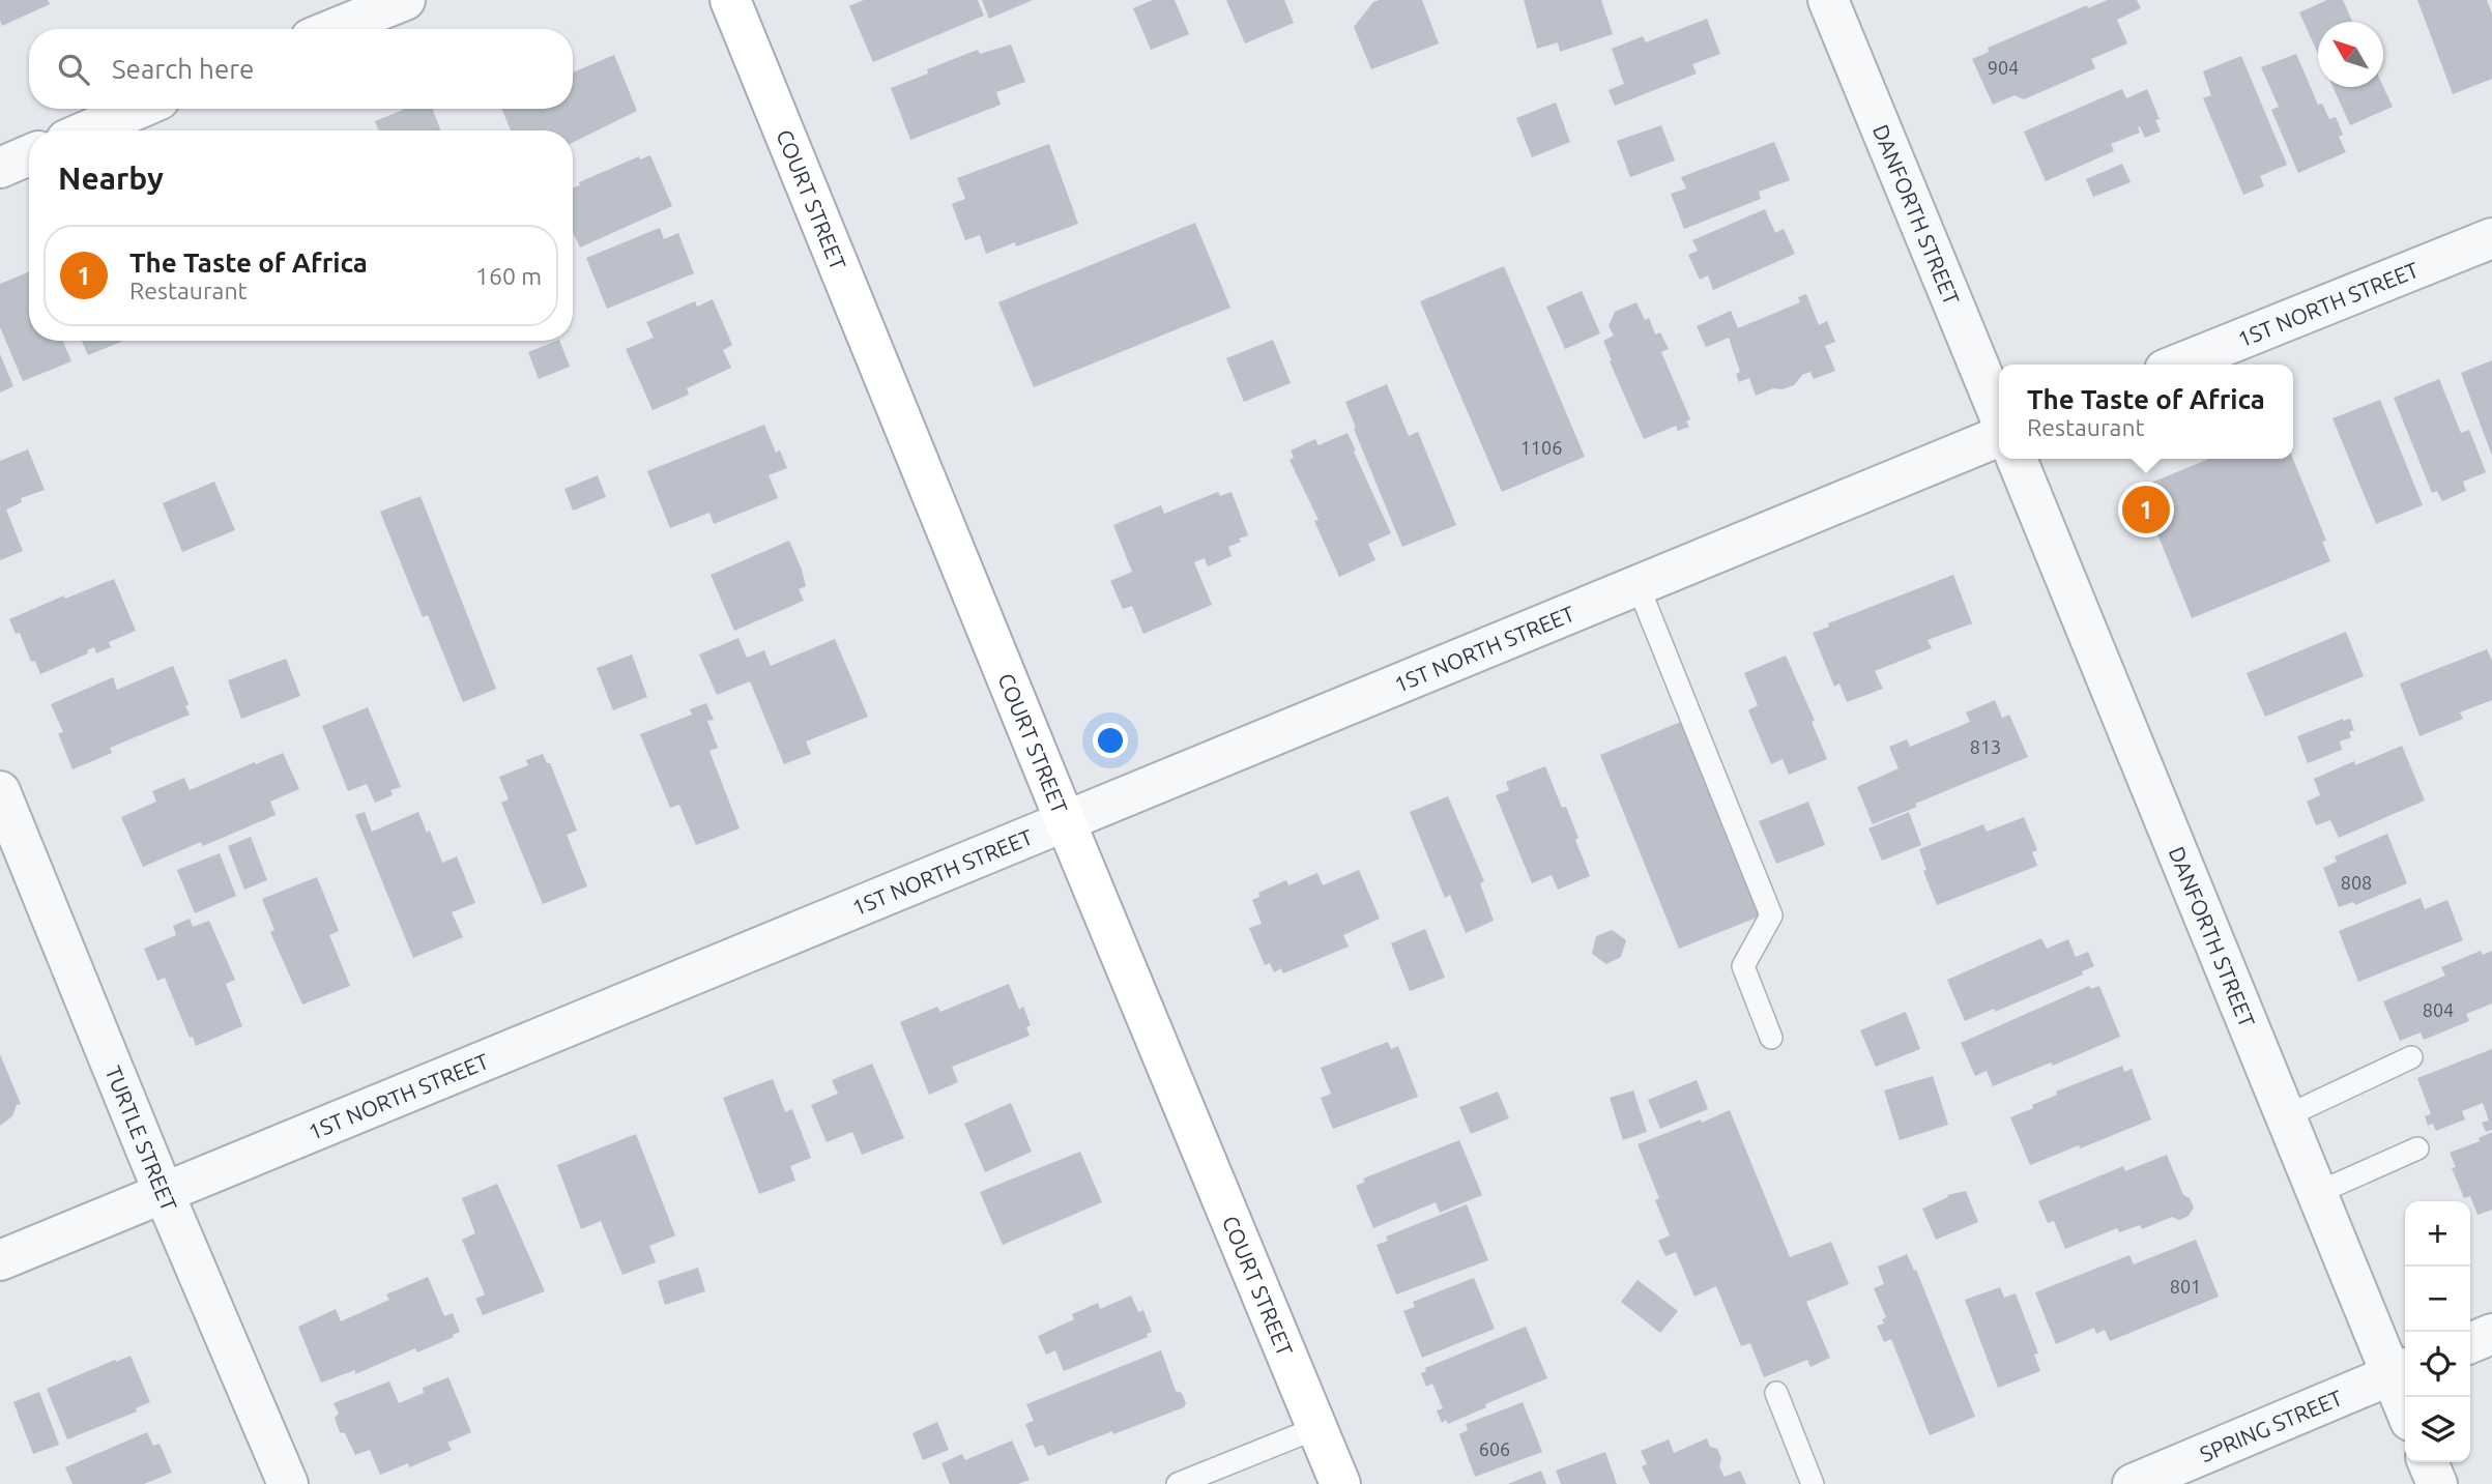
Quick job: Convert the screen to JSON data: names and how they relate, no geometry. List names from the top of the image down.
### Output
{
  "streets": {
    "main road": ["COURT STREET"],
    "street": [
      "DANFORTH STREET",
      "1ST NORTH STREET",
      "TURTLE STREET",
      "SPRING STREET"
    ]
  },
  "crossings": [
    ["COURT STREET", "1ST NORTH STREET"],
    ["DANFORTH STREET", "SPRING STREET"],
    ["1ST NORTH STREET", "TURTLE STREET"]
  ],
  "house_numbers": [
    "904",
    "1106",
    "813",
    "808",
    "804",
    "801",
    "606"
  ],
  "north": "top left",
  "page": {
    "search": "Search here",
    "heading": "Nearby",
    "list": [
      {
        "mark": "1",
        "name": "The Taste of Africa",
        "note": "Restaurant",
        "value": "160 m"
      }
    ],
    "popup": ["The Taste of Africa", "Restaurant"],
    "pins": "1",
    "map_buttons": ["+", "−"]
  }
}
